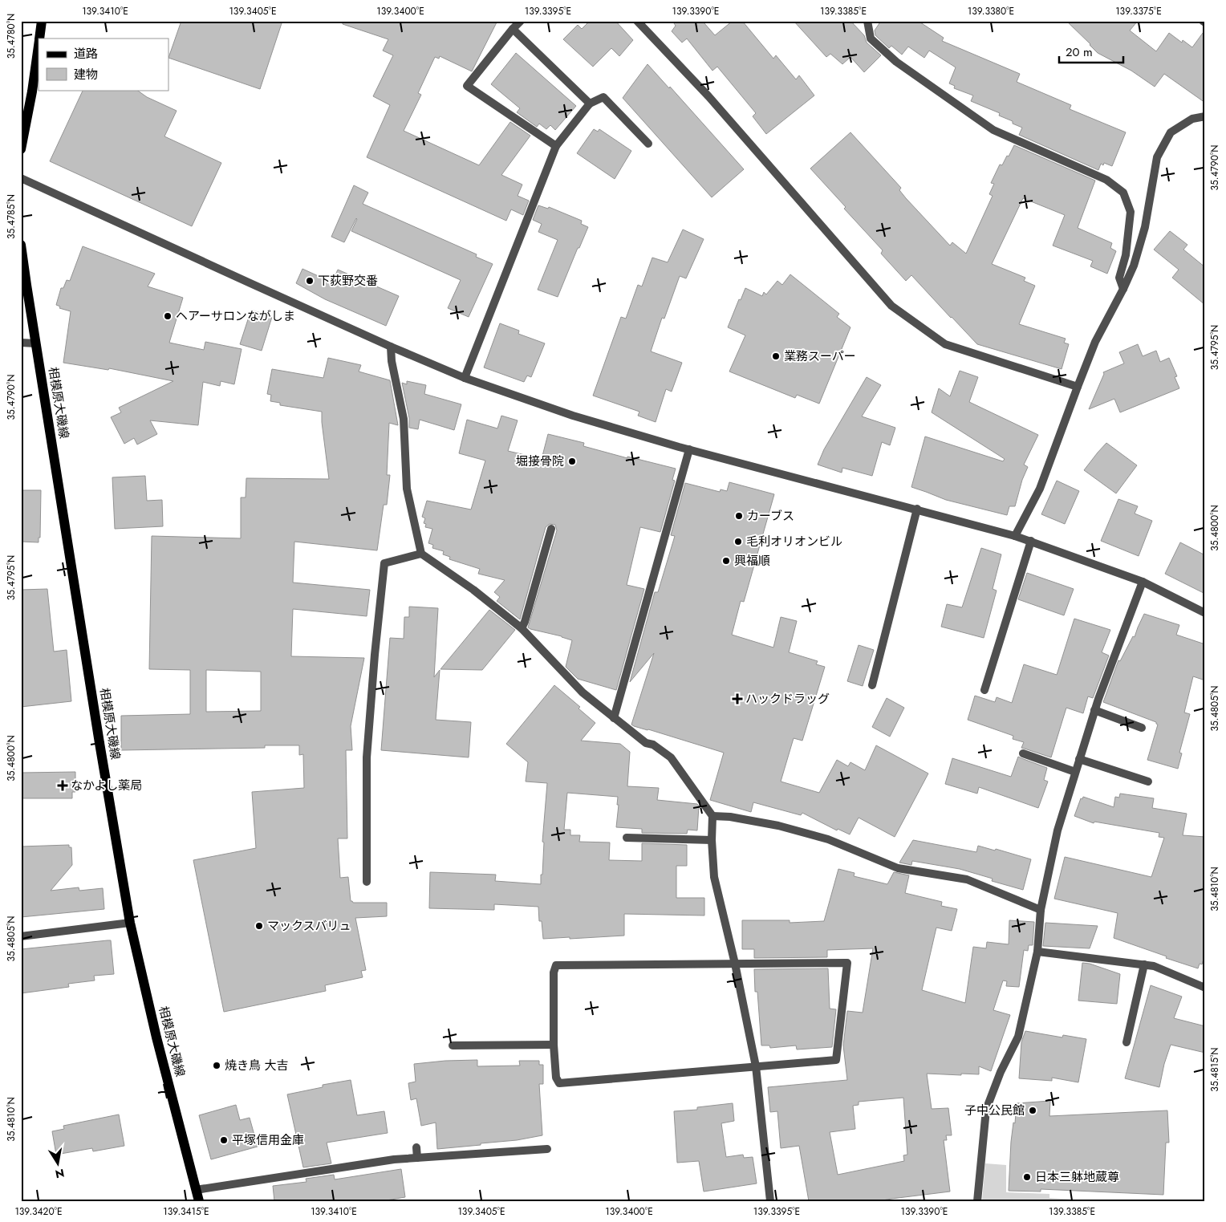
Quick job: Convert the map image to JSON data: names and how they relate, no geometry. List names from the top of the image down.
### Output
{
  "streets": {
    "main road": ["相模原大磯線"]
  },
  "places": {
    "other": [
      "下荻野交番",
      "ヘアーサロンながしま",
      "業務スーパー",
      "堀接骨院",
      "カーブス",
      "毛利オリオンビル",
      "興福順",
      "マックスバリュ",
      "焼き鳥 大吉",
      "子中公民館",
      "平塚信用金庫",
      "日本三躰地蔵尊"
    ],
    "health": ["ハックドラッグ", "なかよし薬局"]
  },
  "legend": ["道路", "建物"],
  "scale_bar": "20 m",
  "north": "bottom",
  "coordinates": [
    "139.3410°E",
    "139.3405°E",
    "139.3400°E",
    "139.3395°E",
    "139.3390°E",
    "139.3385°E",
    "139.3380°E",
    "139.3375°E",
    "35.4780°N",
    "35.4790°N",
    "35.4785°N",
    "35.4795°N",
    "35.4800°N",
    "35.4805°N",
    "35.4810°N",
    "35.4815°N",
    "139.3420°E",
    "139.3415°E"
  ]
}
